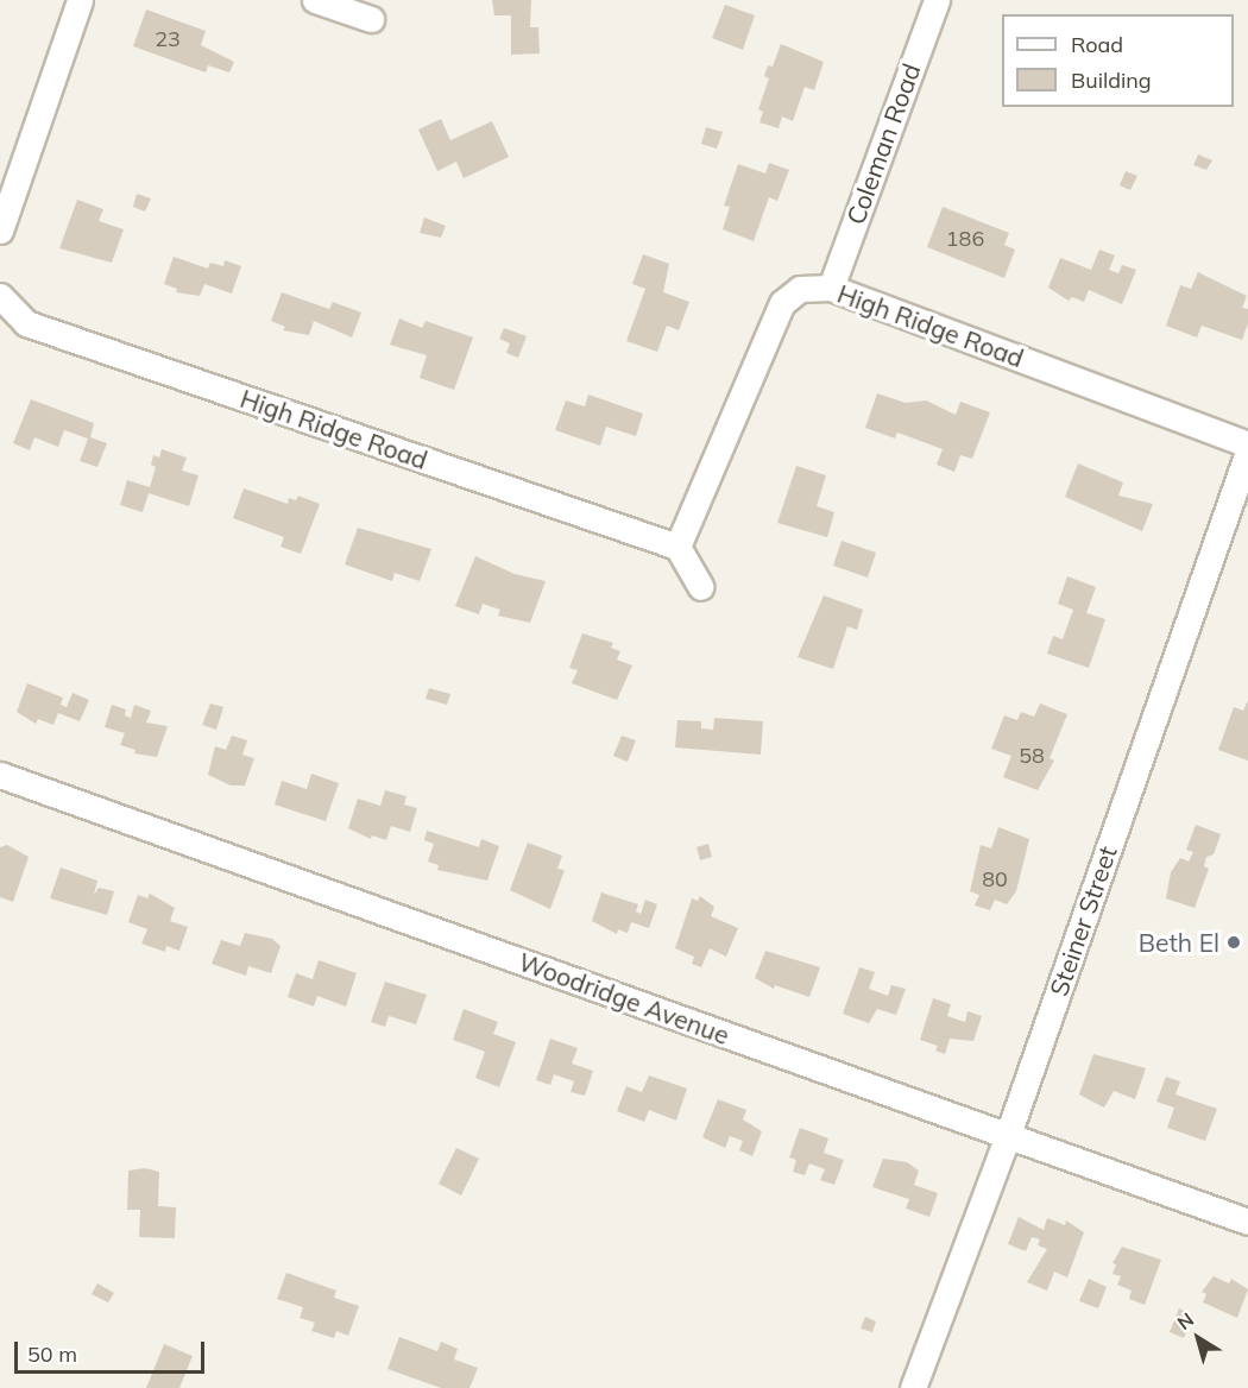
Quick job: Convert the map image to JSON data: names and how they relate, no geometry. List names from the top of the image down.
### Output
{
  "streets": {
    "street": [
      "Coleman Road",
      "High Ridge Road",
      "Steiner Street",
      "Woodridge Avenue"
    ]
  },
  "crossings": [
    ["Coleman Road", "High Ridge Road"],
    ["Steiner Street", "Woodridge Avenue"]
  ],
  "places": ["Beth El"],
  "house_numbers": [
    "23",
    "186",
    "58",
    "80"
  ],
  "legend": ["Road", "Building"],
  "scale_bar": "50 m",
  "north": "top left"
}
